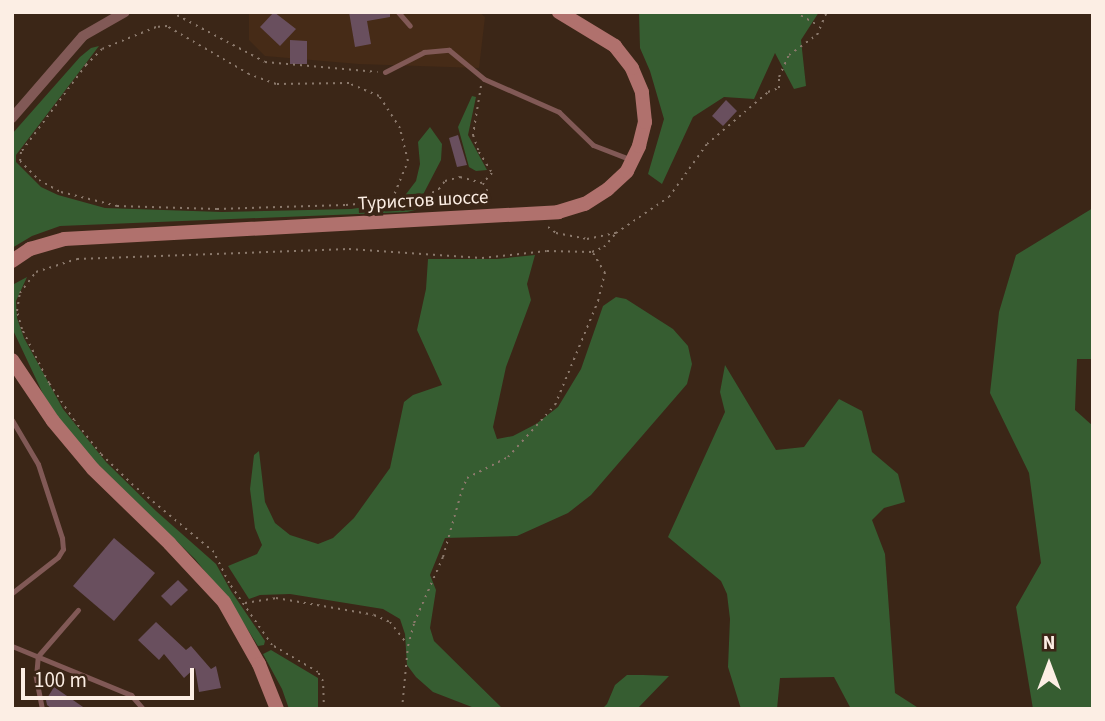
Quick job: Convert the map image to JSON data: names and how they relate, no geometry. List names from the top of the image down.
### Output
{
  "streets": {
    "main road": ["Туристов шоссе"]
  },
  "scale_bar": "100 m",
  "north": "top"
}
